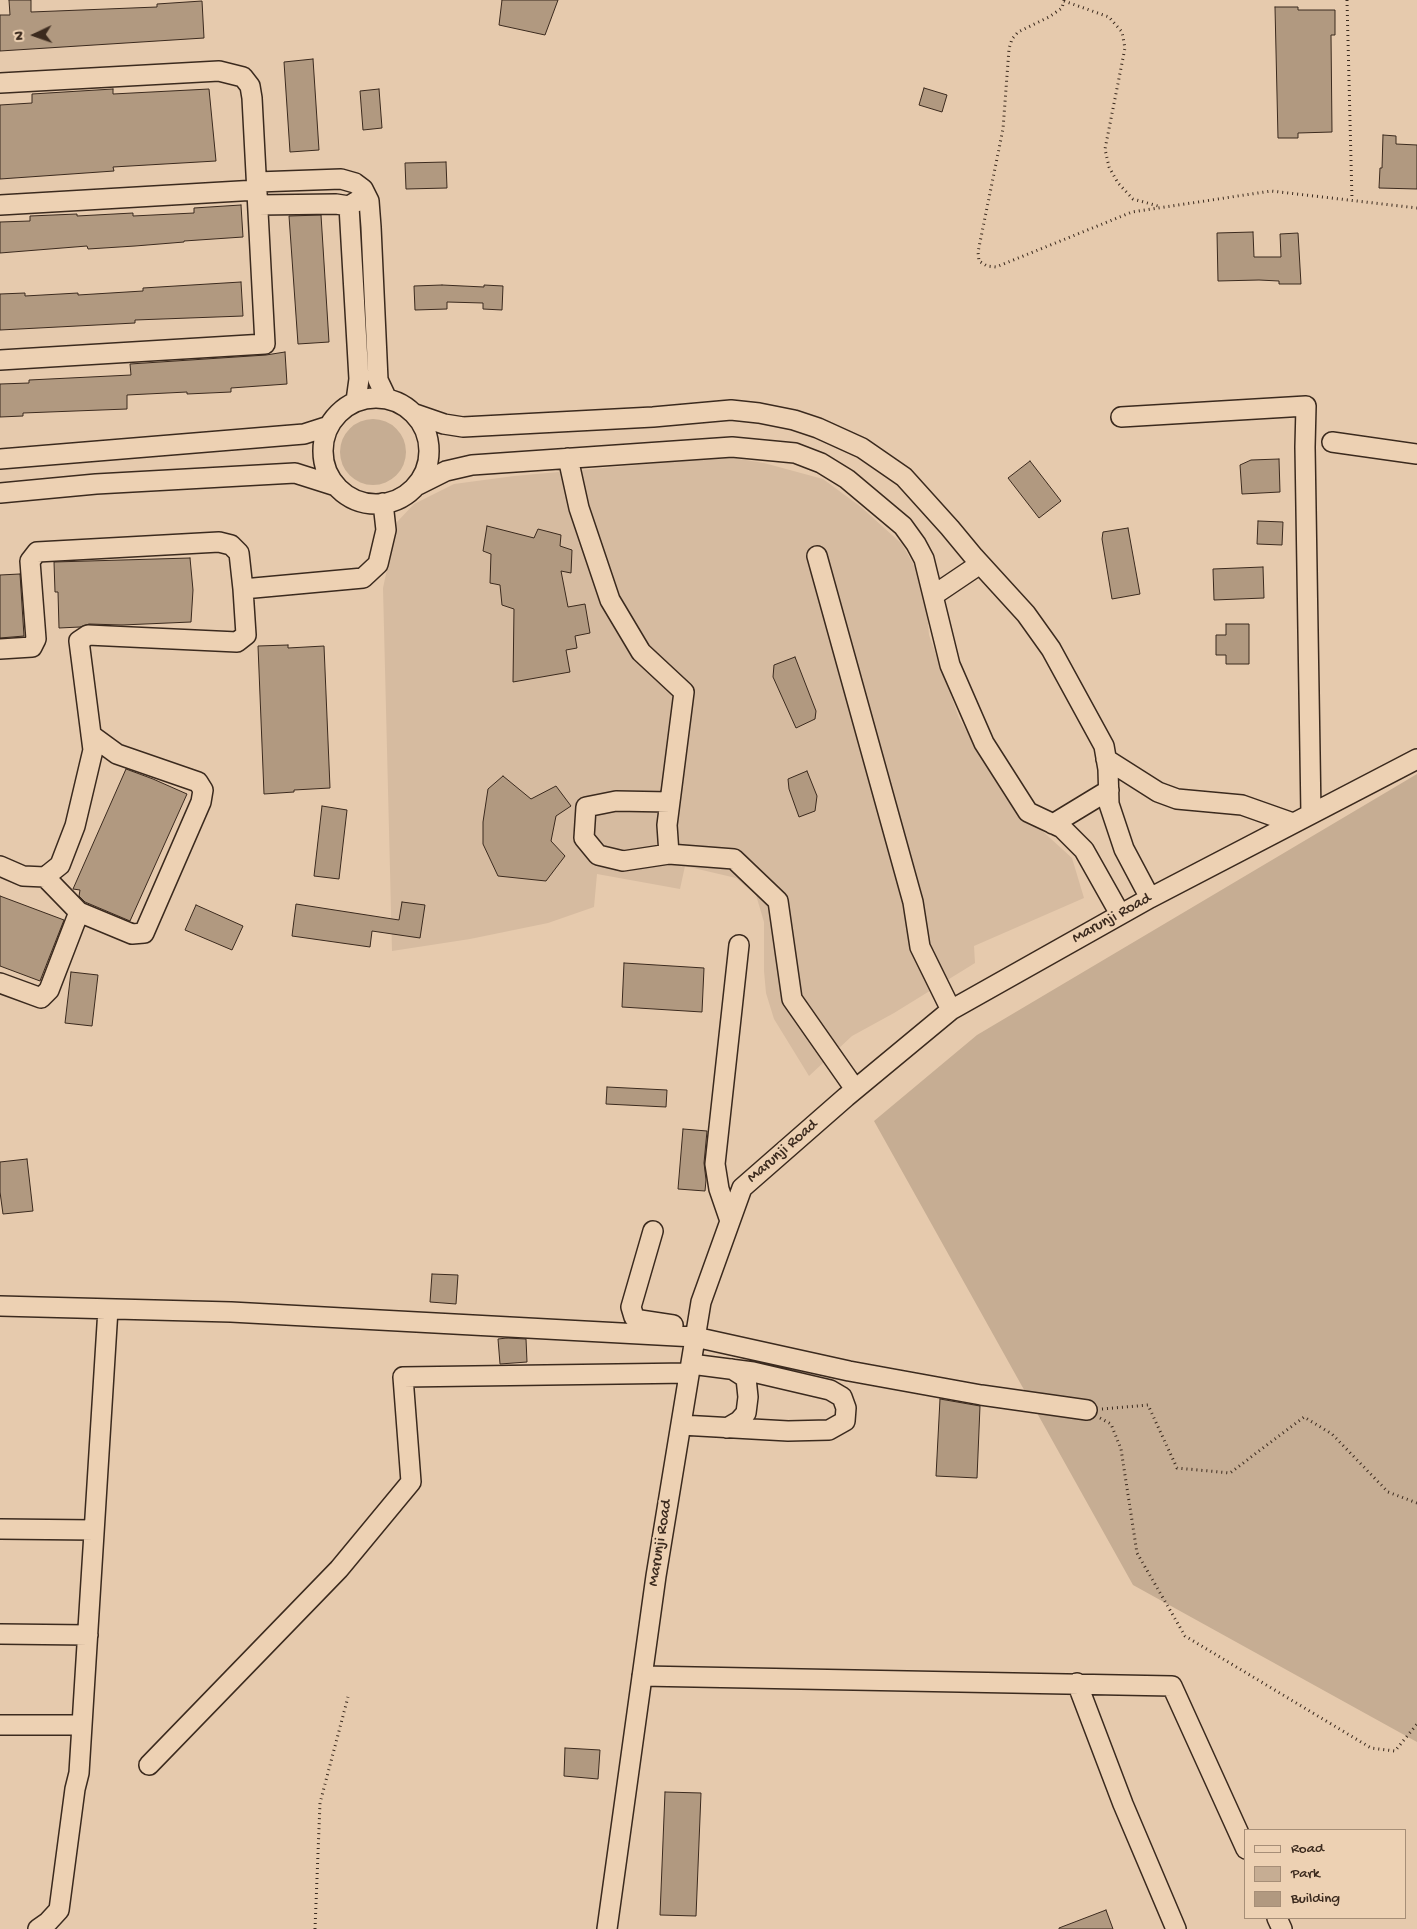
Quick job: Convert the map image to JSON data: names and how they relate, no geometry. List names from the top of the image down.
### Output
{
  "streets": {
    "street": ["Marunji Road"]
  },
  "legend": ["Road", "Park", "Building"],
  "north": "left"
}
